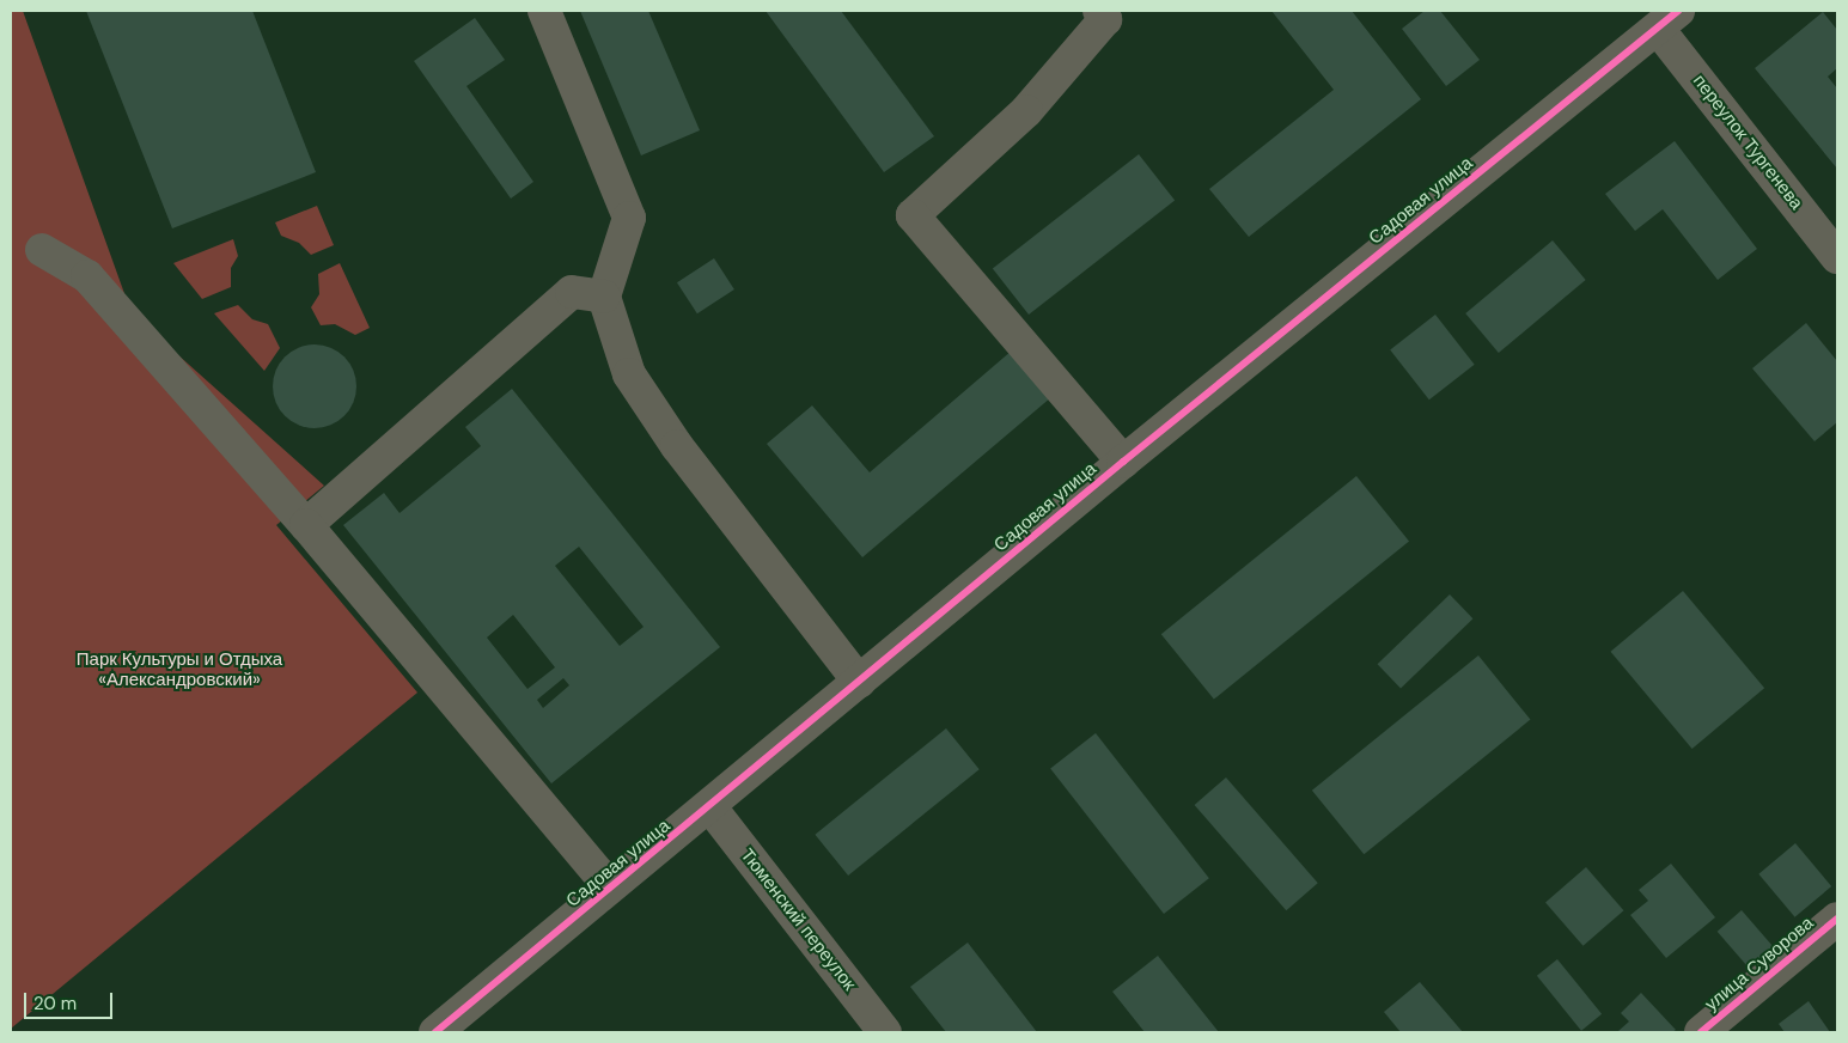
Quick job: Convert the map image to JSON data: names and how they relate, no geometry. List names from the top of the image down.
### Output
{
  "streets": {
    "street": [
      "переулок Тургенева",
      "Садовая улица",
      "Тюменский переулок",
      "улица Суворова"
    ]
  },
  "crossings": [
    ["переулок Тургенева", "Садовая улица"],
    ["Садовая улица", "Тюменский переулок"]
  ],
  "parks": ["Парк Культуры и Отдыха «Александровский»"],
  "scale_bar": "20 m"
}
